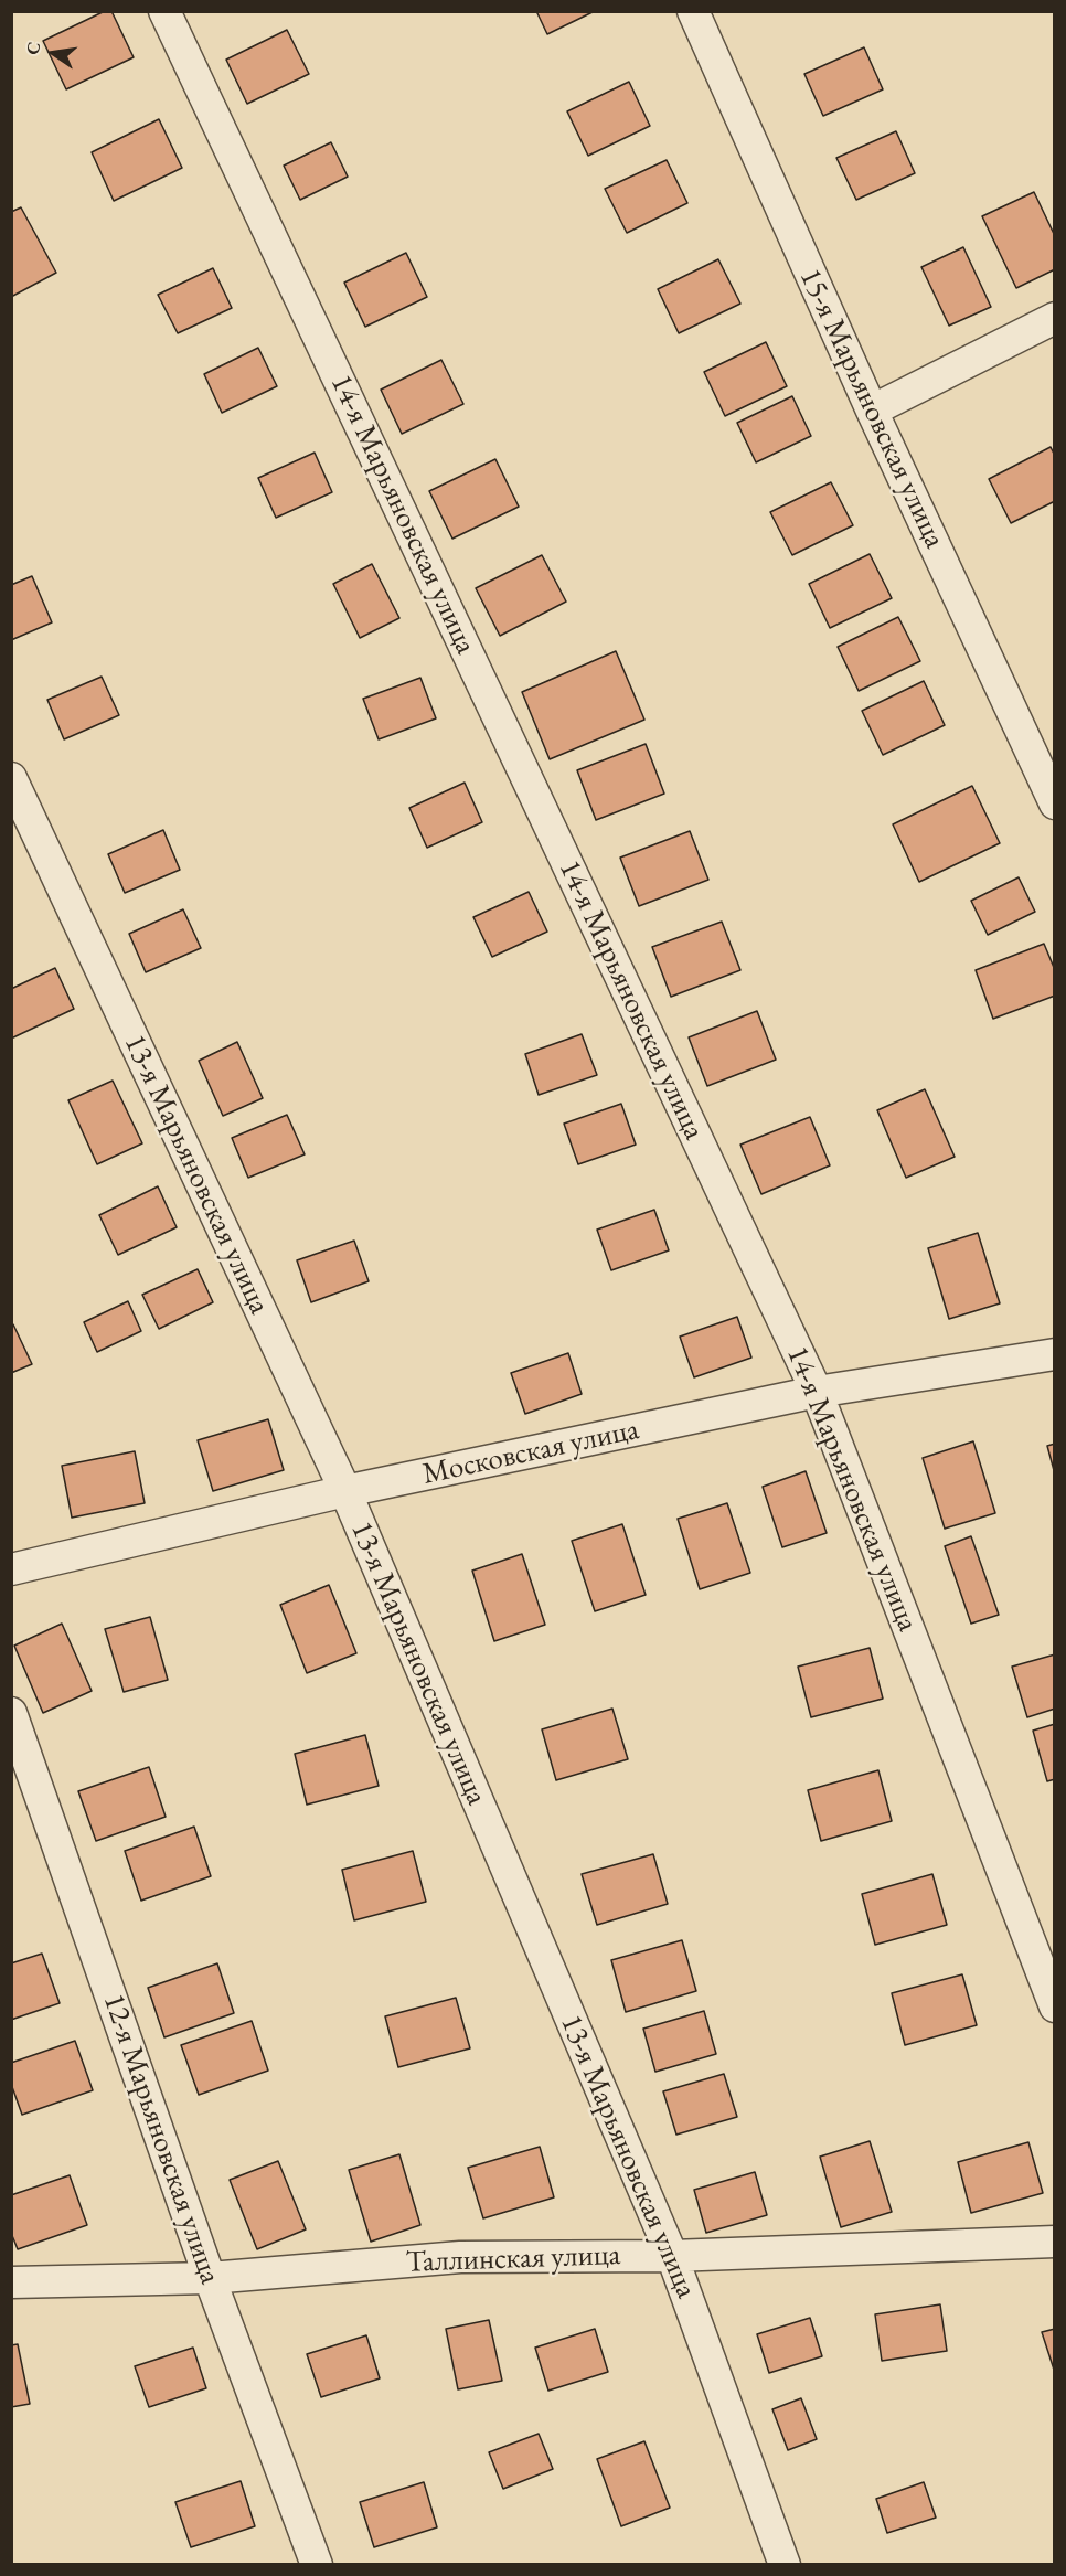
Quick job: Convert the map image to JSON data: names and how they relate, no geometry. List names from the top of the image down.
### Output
{
  "streets": {
    "street": [
      "15-я Марьяновская улица",
      "14-я Марьяновская улица",
      "13-я Марьяновская улица",
      "Московская улица",
      "12-я Марьяновская улица",
      "Таллинская улица"
    ]
  },
  "crossings": [
    ["14-я Марьяновская улица", "Московская улица"],
    ["13-я Марьяновская улица", "Московская улица"],
    ["13-я Марьяновская улица", "Таллинская улица"],
    ["12-я Марьяновская улица", "Таллинская улица"]
  ],
  "north": "left"
}
